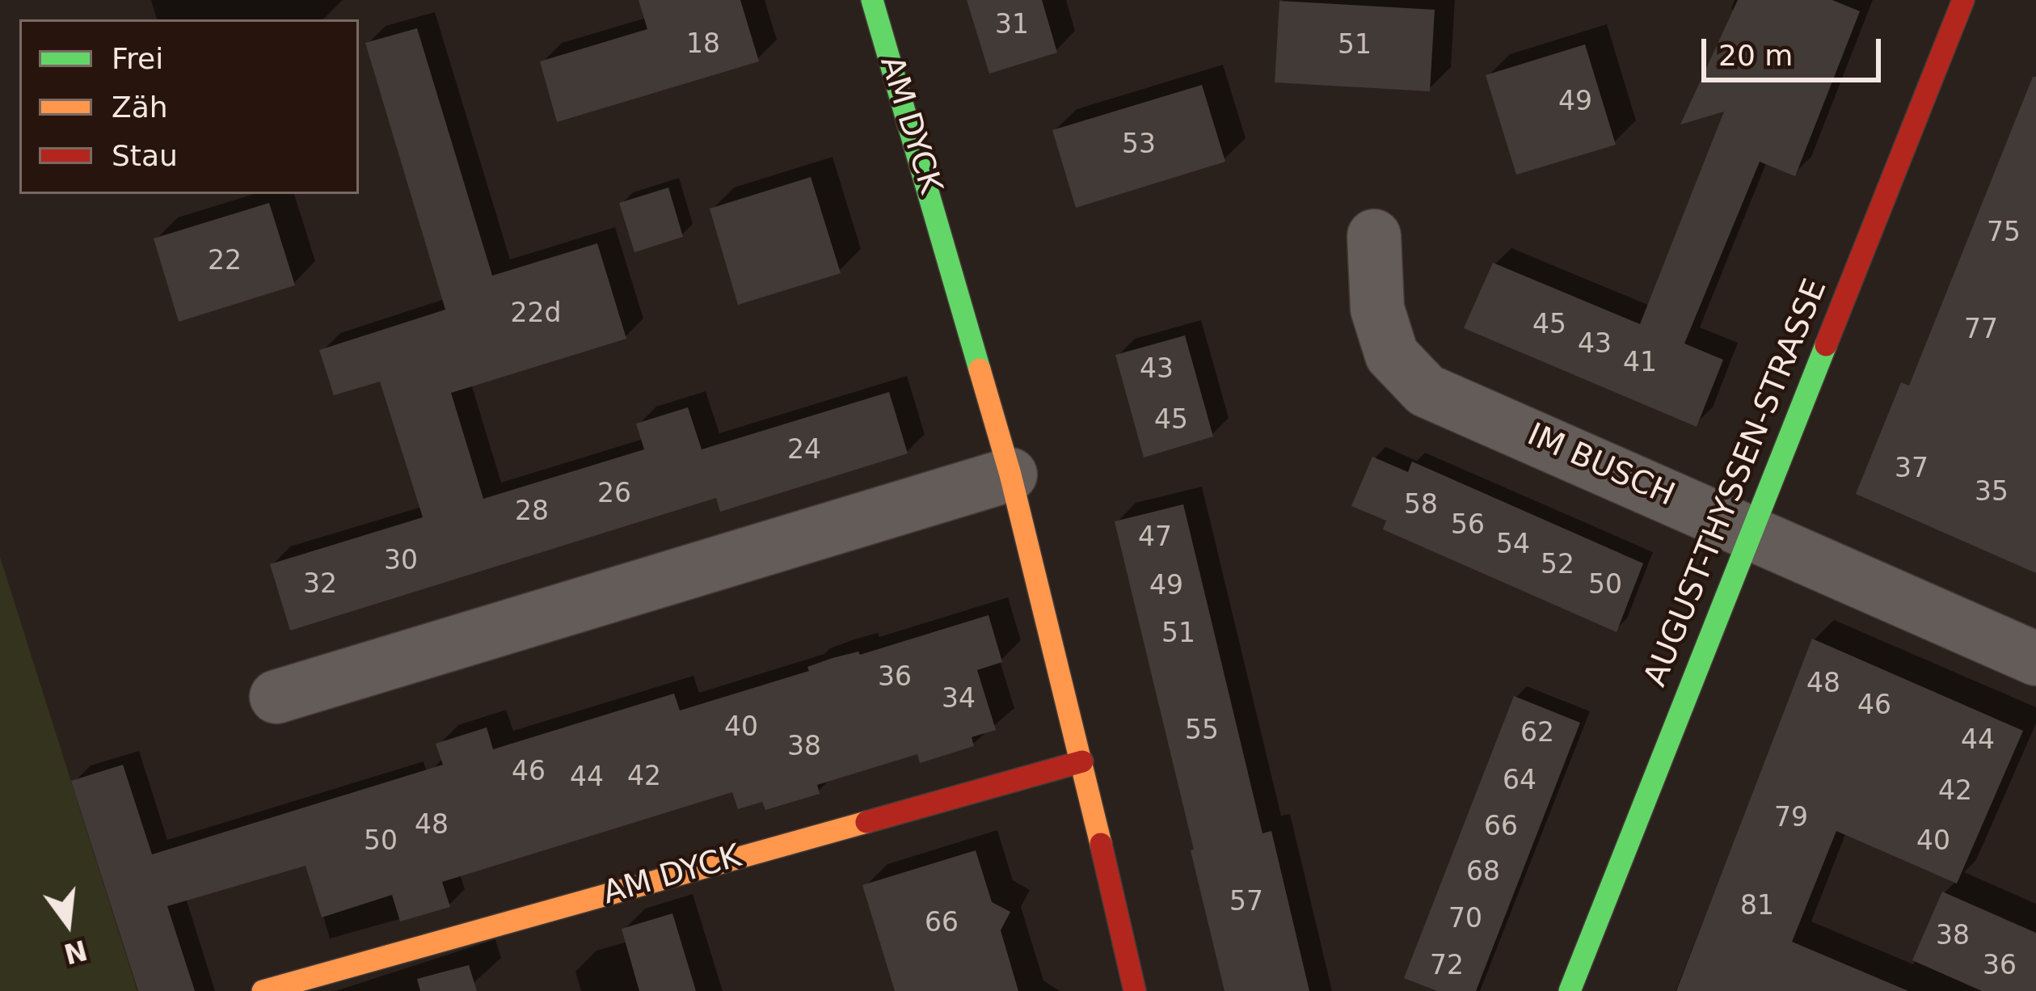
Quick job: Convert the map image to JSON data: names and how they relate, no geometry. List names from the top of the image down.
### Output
{
  "streets": {
    "street": ["AM DYCK", "IM BUSCH", "AUGUST-THYSSEN-STRASSE"]
  },
  "crossings": [
    ["IM BUSCH", "AUGUST-THYSSEN-STRASSE"]
  ],
  "house_numbers": [
    "31",
    "18",
    "51",
    "49",
    "53",
    "75",
    "22",
    "22d",
    "45",
    "77",
    "43",
    "41",
    "43",
    "45",
    "24",
    "37",
    "35",
    "26",
    "58",
    "28",
    "56",
    "47",
    "54",
    "30",
    "52",
    "32",
    "50",
    "49",
    "51",
    "36",
    "48",
    "34",
    "46",
    "40",
    "55",
    "62",
    "44",
    "38",
    "46",
    "42",
    "44",
    "64",
    "42",
    "79",
    "48",
    "66",
    "50",
    "40",
    "68",
    "57",
    "81",
    "70",
    "66",
    "38",
    "72",
    "36"
  ],
  "legend": ["Frei", "Zäh", "Stau"],
  "scale_bar": "20 m",
  "north": "bottom"
}
